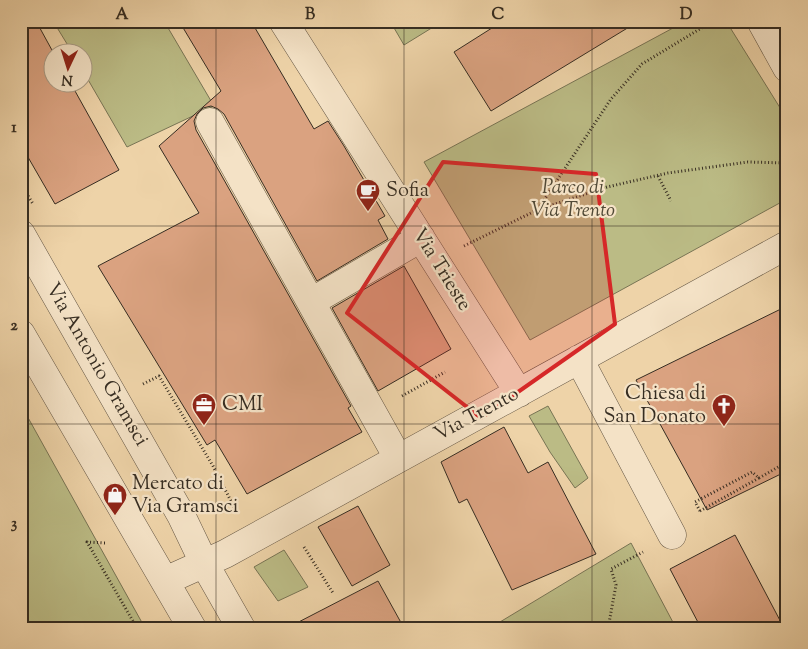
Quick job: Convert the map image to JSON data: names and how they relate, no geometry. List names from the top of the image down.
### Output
{
  "streets": {
    "street": ["Via Trieste", "Via Antonio Gramsci", "Via Trento"]
  },
  "crossings": [
    ["Via Trieste", "Via Trento"],
    ["Via Antonio Gramsci", "Via Trento"]
  ],
  "parks": ["Parco di Via Trento"],
  "places": {
    "cafe": ["Sofia"],
    "office": ["CMI"],
    "church": ["Chiesa di San Donato"],
    "shop": ["Mercato di Via Gramsci"]
  },
  "north": "bottom",
  "grid": {
    "columns": [
      "A",
      "B",
      "C",
      "D"
    ],
    "rows": ["1", "2", "3"]
  }
}
